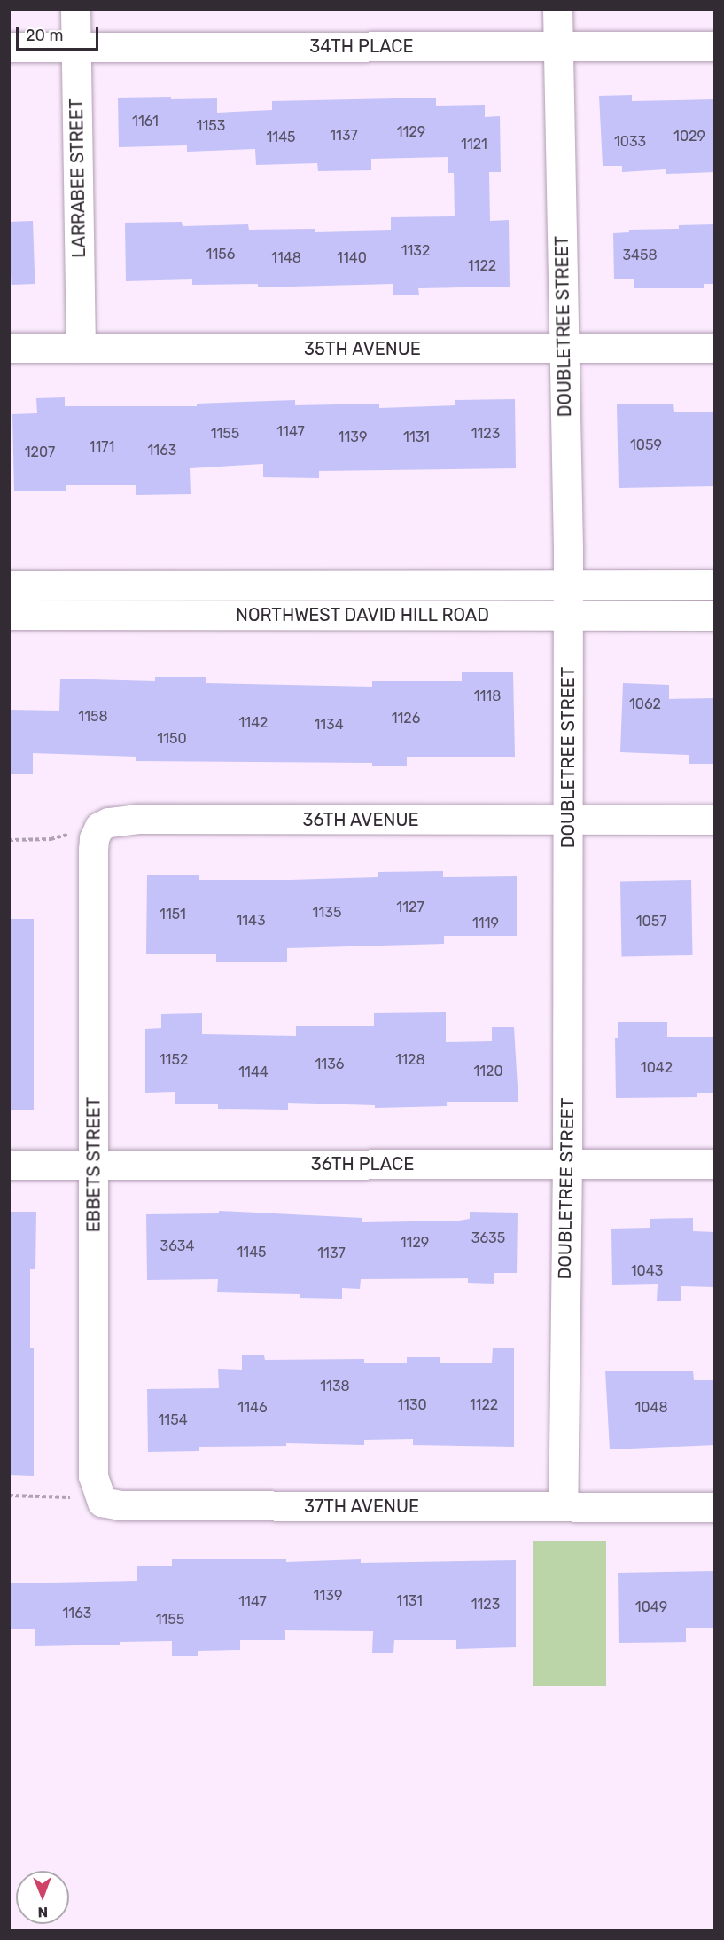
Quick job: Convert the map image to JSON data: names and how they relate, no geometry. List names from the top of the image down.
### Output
{
  "streets": {
    "street": [
      "34TH PLACE",
      "LARRABEE STREET",
      "DOUBLETREE STREET",
      "35TH AVENUE",
      "NORTHWEST DAVID HILL ROAD",
      "36TH AVENUE",
      "36TH PLACE",
      "EBBETS STREET",
      "37TH AVENUE"
    ]
  },
  "crossings": [
    ["34TH PLACE", "LARRABEE STREET"],
    ["34TH PLACE", "DOUBLETREE STREET"],
    ["LARRABEE STREET", "35TH AVENUE"],
    ["DOUBLETREE STREET", "35TH AVENUE"],
    ["DOUBLETREE STREET", "NORTHWEST DAVID HILL ROAD"],
    ["DOUBLETREE STREET", "36TH AVENUE"],
    ["DOUBLETREE STREET", "36TH PLACE"],
    ["DOUBLETREE STREET", "37TH AVENUE"],
    ["36TH AVENUE", "EBBETS STREET"],
    ["36TH PLACE", "EBBETS STREET"],
    ["EBBETS STREET", "37TH AVENUE"]
  ],
  "house_numbers": [
    "1161",
    "1153",
    "1129",
    "1137",
    "1029",
    "1145",
    "1033",
    "1121",
    "1132",
    "1156",
    "3458",
    "1148",
    "1140",
    "1122",
    "1147",
    "1155",
    "1123",
    "1139",
    "1131",
    "1059",
    "1171",
    "1163",
    "1207",
    "1118",
    "1062",
    "1158",
    "1126",
    "1142",
    "1134",
    "1150",
    "1127",
    "1135",
    "1151",
    "1143",
    "1057",
    "1119",
    "1152",
    "1128",
    "1136",
    "1042",
    "1120",
    "1144",
    "3635",
    "1129",
    "3634",
    "1145",
    "1137",
    "1043",
    "1138",
    "1130",
    "1122",
    "1146",
    "1048",
    "1154",
    "1139",
    "1131",
    "1147",
    "1123",
    "1049",
    "1163",
    "1155"
  ],
  "scale_bar": "20 m",
  "north": "bottom"
}
